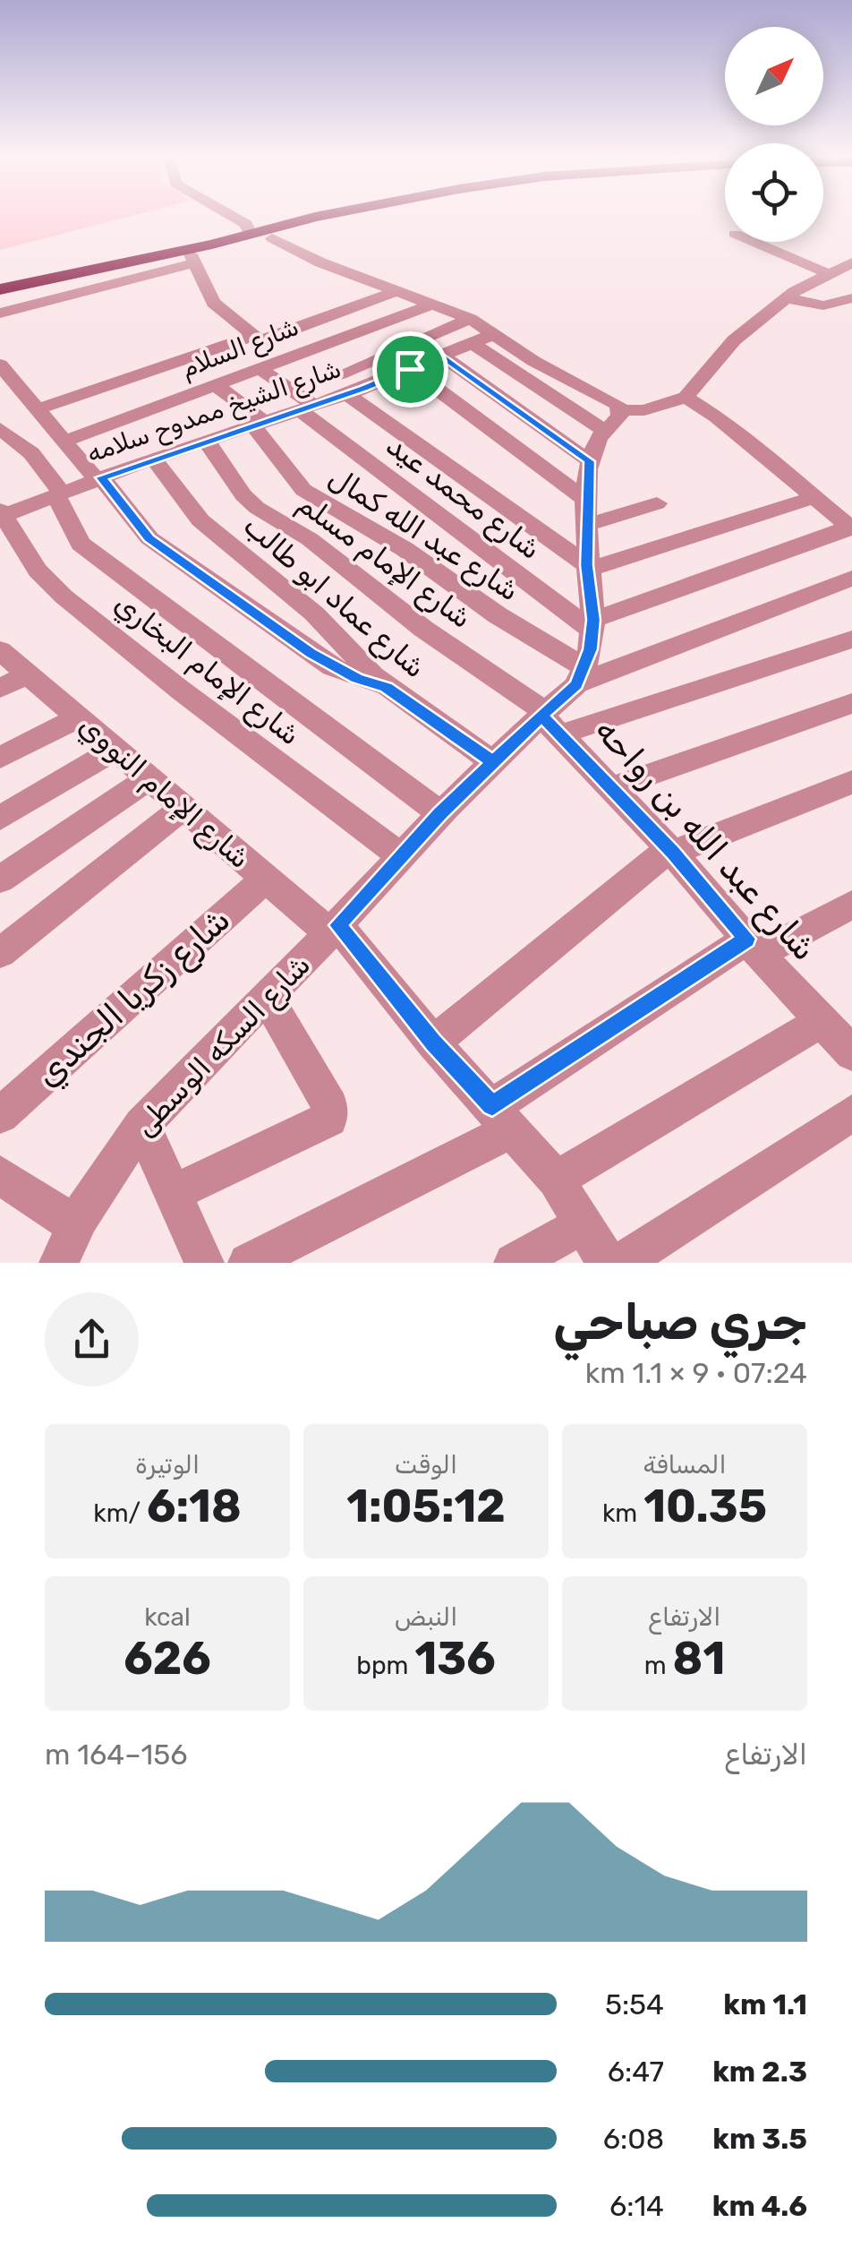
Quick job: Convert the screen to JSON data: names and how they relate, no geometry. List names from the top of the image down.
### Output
{
  "streets": {
    "street": [
      "شارع السلام",
      "شارع الشيخ ممدوح سلامه",
      "شارع محمد عيد",
      "شارع عبد الله كمال",
      "شارع الإمام مسلم",
      "شارع عماد ابو طالب",
      "شارع الإمام البخاري",
      "شارع الإمام النووي",
      "شارع عبد الله بن رواحه",
      "شارع زكريا الجندي",
      "شارع السكه الوسطى"
    ]
  },
  "crossings": [
    ["شارع السلام", "شارع محمد عيد"],
    ["شارع السلام", "شارع عبد الله كمال"],
    ["شارع الشيخ ممدوح سلامه", "شارع محمد عيد"],
    ["شارع الشيخ ممدوح سلامه", "شارع عبد الله كمال"],
    ["شارع الشيخ ممدوح سلامه", "شارع الإمام مسلم"],
    ["شارع الشيخ ممدوح سلامه", "شارع عماد ابو طالب"],
    ["شارع الشيخ ممدوح سلامه", "شارع الإمام البخاري"],
    ["شارع عبد الله كمال", "شارع السكه الوسطى"],
    ["شارع الإمام مسلم", "شارع عبد الله بن رواحه"],
    ["شارع الإمام مسلم", "شارع السكه الوسطى"],
    ["شارع عماد ابو طالب", "شارع السكه الوسطى"],
    ["شارع الإمام البخاري", "شارع السكه الوسطى"],
    ["شارع الإمام النووي", "شارع زكريا الجندي"],
    ["شارع الإمام النووي", "شارع السكه الوسطى"],
    ["شارع عبد الله بن رواحه", "شارع السكه الوسطى"]
  ],
  "north": "top right",
  "page": {
    "heading": ["جري صباحي", "07:24 · 9 × 1.1 km"],
    "stats": [
      ["المسافة", "10.35 km"],
      ["الوقت", "1:05:12"],
      ["الوتيرة", "6:18 /km"],
      ["الارتفاع", "81 m"],
      ["النبض", "136 bpm"],
      ["kcal", "626"]
    ],
    "chart": ["الارتفاع", "156–164 m"],
    "list": [
      {
        "name": "1.1 km",
        "note": "5:54"
      },
      {
        "name": "2.3 km",
        "note": "6:47"
      },
      {
        "name": "3.5 km",
        "note": "6:08"
      },
      {
        "name": "4.6 km",
        "note": "6:14"
      }
    ]
  }
}
